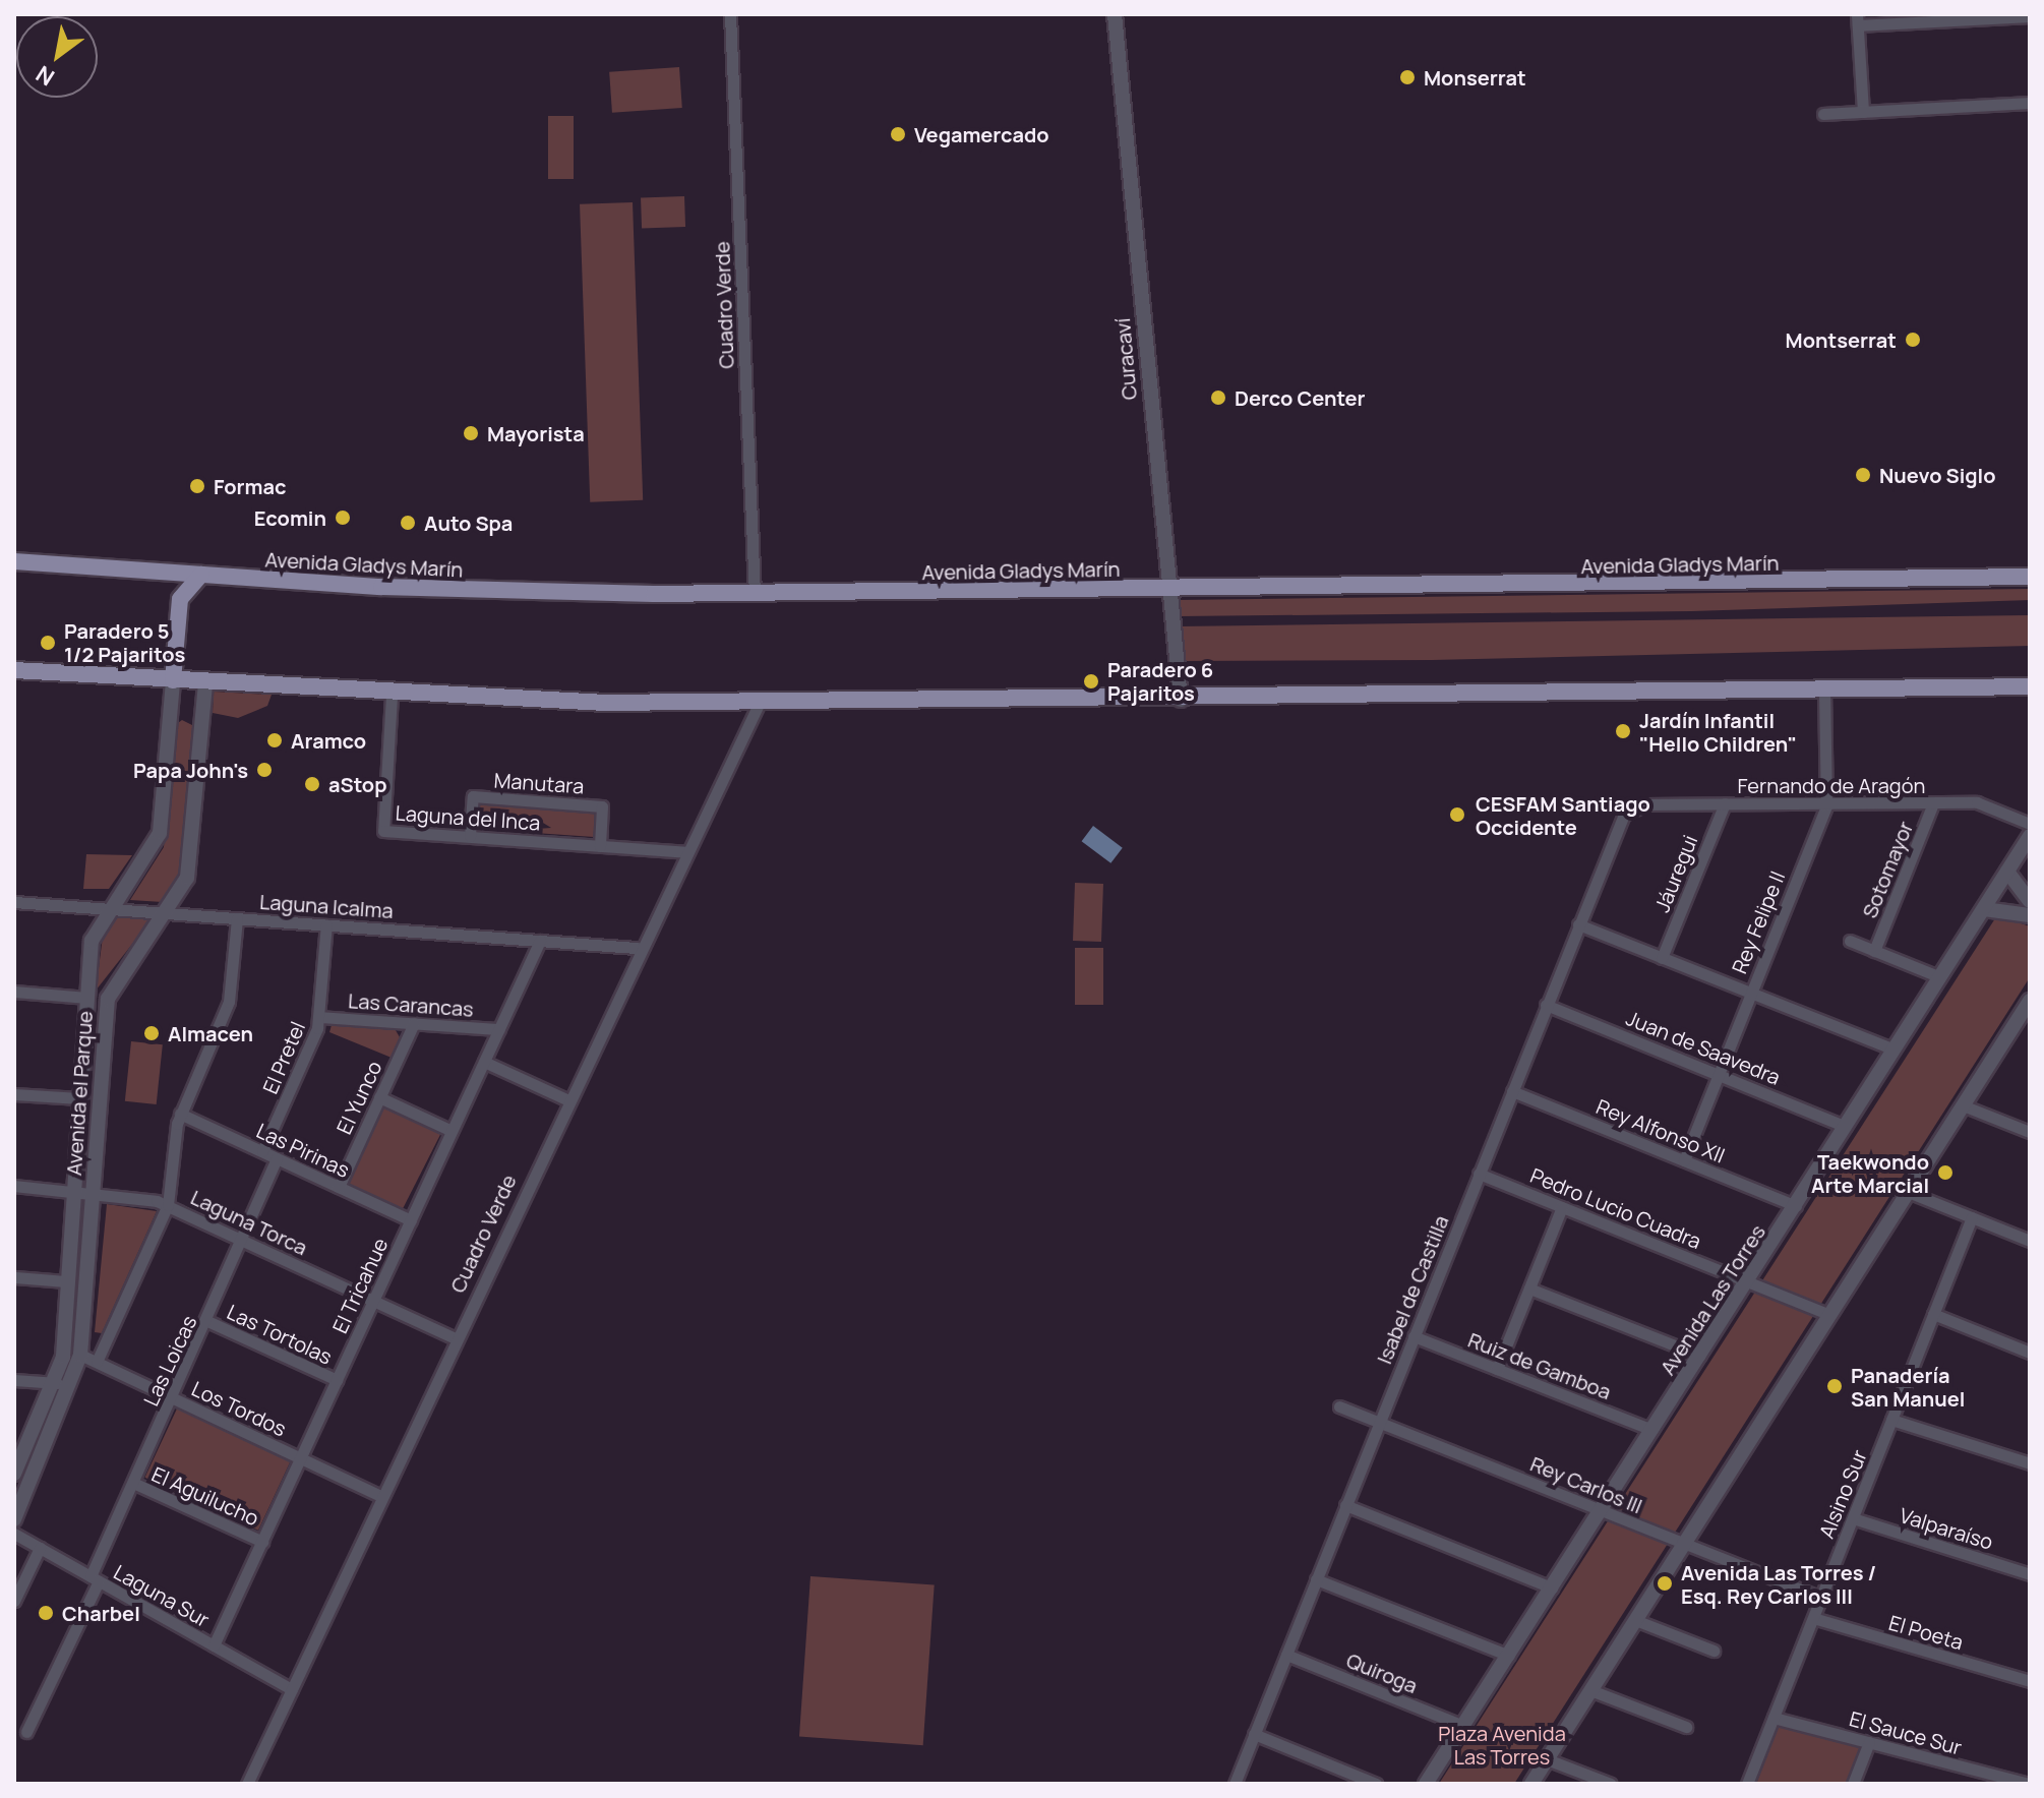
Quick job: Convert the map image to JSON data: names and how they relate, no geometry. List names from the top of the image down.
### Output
{
  "streets": {
    "main road": ["Avenida Gladys Marín"],
    "street": [
      "Cuadro Verde",
      "Curacaví",
      "Manutara",
      "Fernando de Aragón",
      "Laguna del Inca",
      "Sotomayor",
      "Jáuregui",
      "Laguna Icalma",
      "Rey Felipe II",
      "Las Carancas",
      "Juan de Saavedra",
      "El Pretel",
      "Avenida el Parque",
      "El Yunco",
      "Rey Alfonso XII",
      "Las Pirinas",
      "Pedro Lucio Cuadra",
      "Laguna Torca",
      "El Tricahue",
      "Isabel de Castilla",
      "Avenida Las Torres",
      "Las Tortolas",
      "Las Loicas",
      "Ruiz de Gamboa",
      "Los Tordos",
      "Rey Carlos III",
      "Alsino Sur",
      "El Aguilucho",
      "Valparaíso",
      "Laguna Sur",
      "El Poeta",
      "Quiroga",
      "El Sauce Sur"
    ]
  },
  "crossings": [
    ["Cuadro Verde", "Avenida Gladys Marín"],
    ["Cuadro Verde", "Laguna del Inca"],
    ["Cuadro Verde", "Laguna Icalma"],
    ["Cuadro Verde", "Laguna Torca"],
    ["Cuadro Verde", "Los Tordos"],
    ["Cuadro Verde", "Laguna Sur"],
    ["Curacaví", "Avenida Gladys Marín"],
    ["Manutara", "Laguna del Inca"],
    ["Fernando de Aragón", "Sotomayor"],
    ["Fernando de Aragón", "Jáuregui"],
    ["Fernando de Aragón", "Rey Felipe II"],
    ["Fernando de Aragón", "Isabel de Castilla"],
    ["Laguna Icalma", "El Pretel"],
    ["Laguna Icalma", "Avenida el Parque"],
    ["Laguna Icalma", "El Tricahue"],
    ["Rey Felipe II", "Juan de Saavedra"],
    ["Rey Felipe II", "Rey Alfonso XII"],
    ["Las Carancas", "El Pretel"],
    ["Las Carancas", "El Yunco"],
    ["Las Carancas", "El Tricahue"],
    ["Juan de Saavedra", "Isabel de Castilla"],
    ["Juan de Saavedra", "Avenida Las Torres"],
    ["El Pretel", "Las Pirinas"],
    ["Avenida el Parque", "Laguna Torca"],
    ["Avenida el Parque", "Los Tordos"],
    ["El Yunco", "Las Pirinas"],
    ["Rey Alfonso XII", "Isabel de Castilla"],
    ["Rey Alfonso XII", "Avenida Las Torres"],
    ["Las Pirinas", "El Tricahue"],
    ["Las Pirinas", "Las Loicas"],
    ["Pedro Lucio Cuadra", "Isabel de Castilla"],
    ["Pedro Lucio Cuadra", "Avenida Las Torres"],
    ["Laguna Torca", "El Tricahue"],
    ["Laguna Torca", "Las Loicas"],
    ["El Tricahue", "Las Tortolas"],
    ["El Tricahue", "Los Tordos"],
    ["El Tricahue", "El Aguilucho"],
    ["El Tricahue", "Laguna Sur"],
    ["Isabel de Castilla", "Ruiz de Gamboa"],
    ["Isabel de Castilla", "Rey Carlos III"],
    ["Isabel de Castilla", "Quiroga"],
    ["Avenida Las Torres", "Ruiz de Gamboa"],
    ["Avenida Las Torres", "Rey Carlos III"],
    ["Avenida Las Torres", "Quiroga"],
    ["Las Tortolas", "Las Loicas"],
    ["Las Loicas", "Los Tordos"],
    ["Las Loicas", "El Aguilucho"],
    ["Las Loicas", "Laguna Sur"],
    ["Rey Carlos III", "Alsino Sur"],
    ["Alsino Sur", "Valparaíso"],
    ["Alsino Sur", "El Poeta"],
    ["Alsino Sur", "El Sauce Sur"]
  ],
  "parks": ["Plaza Avenida Las Torres"],
  "places": [
    "Monserrat",
    "Vegamercado",
    "Montserrat",
    "Derco Center",
    "Mayorista",
    "Nuevo Siglo",
    "Formac",
    "Ecomin",
    "Auto Spa",
    "Paradero 5 1/2 Pajaritos",
    "Paradero 6 Pajaritos",
    "Jardín Infantil \"Hello Children\"",
    "Aramco",
    "Papa John's",
    "aStop",
    "CESFAM Santiago Occidente",
    "Almacen",
    "Taekwondo Arte Marcial",
    "Panadería San Manuel",
    "Avenida Las Torres / Esq. Rey Carlos III",
    "Charbel"
  ],
  "north": "bottom left"
}
